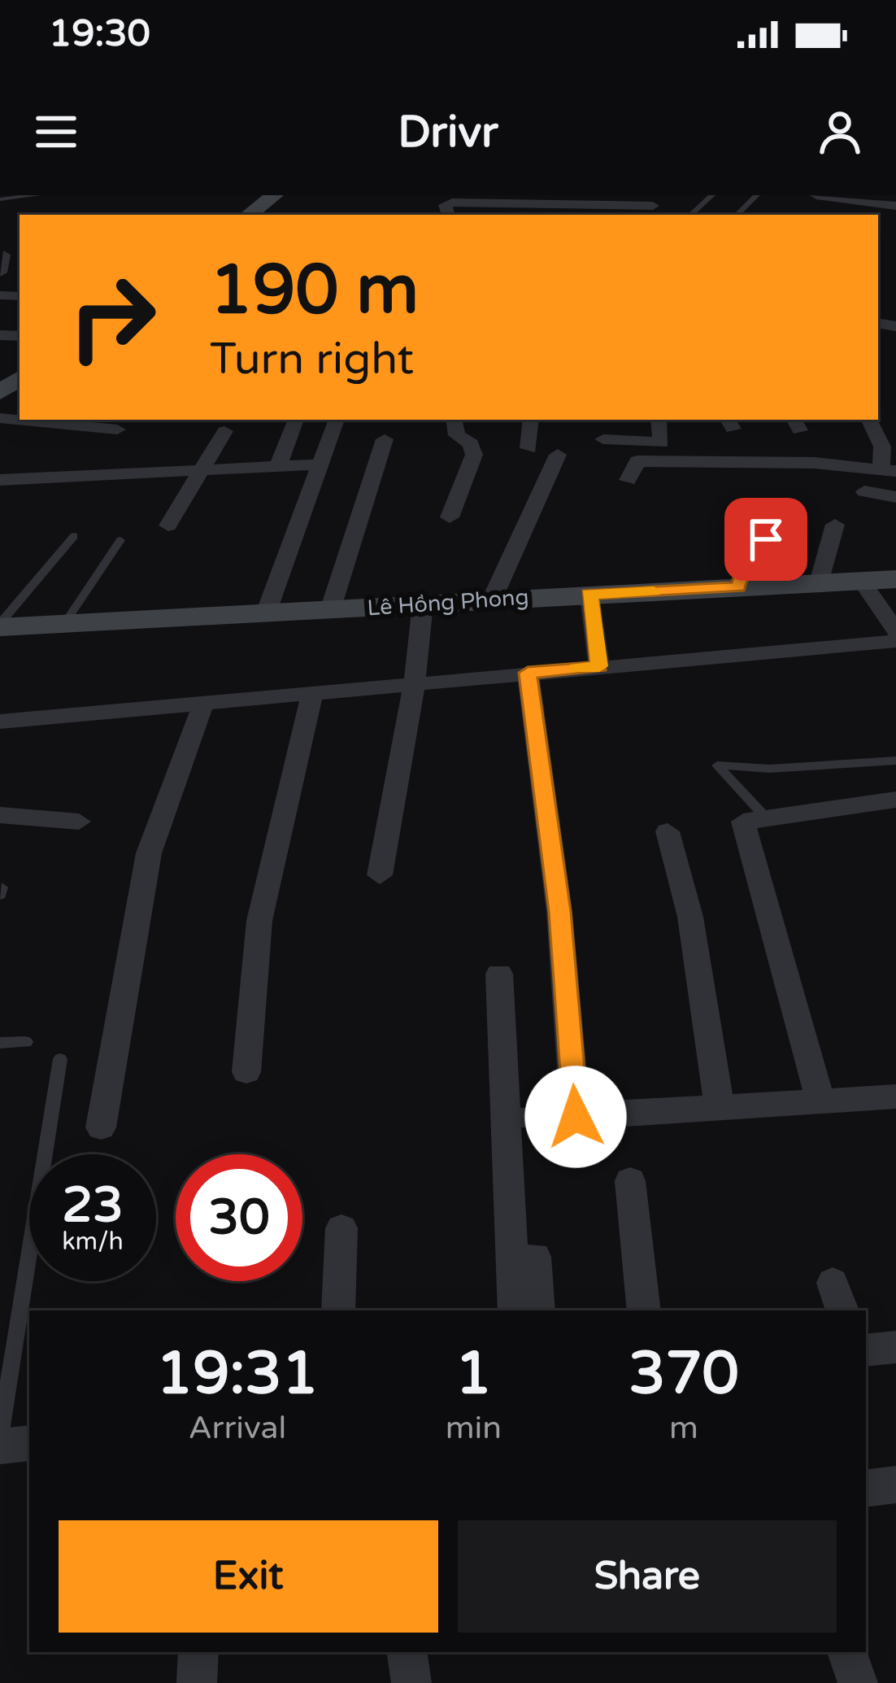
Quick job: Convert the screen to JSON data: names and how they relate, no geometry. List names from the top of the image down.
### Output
{
  "streets": {
    "main road": ["Lê Hồng Phong"]
  },
  "page": {
    "status": "19:30",
    "header": "Drivr",
    "turn": ["190 m", "Turn right"],
    "speed": "23 km/h",
    "limit": "30",
    "eta": [
      "19:31",
      "Arrival",
      "1",
      "min",
      "370",
      "m"
    ],
    "buttons": ["Exit", "Share"]
  }
}
